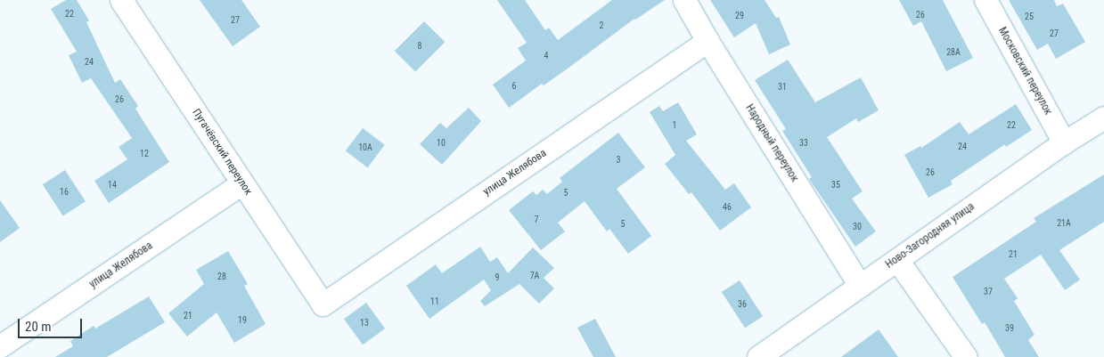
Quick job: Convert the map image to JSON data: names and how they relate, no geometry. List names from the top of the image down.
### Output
{
  "streets": {
    "street": [
      "Московский переулок",
      "Народный переулок",
      "Пугачёвский переулок",
      "улица Желябова",
      "Ново-Загородняя улица"
    ]
  },
  "crossings": [
    ["Московский переулок", "Ново-Загородняя улица"],
    ["Народный переулок", "улица Желябова"],
    ["Народный переулок", "Ново-Загородняя улица"],
    ["Пугачёвский переулок", "улица Желябова"]
  ],
  "house_numbers": [
    "22",
    "26",
    "29",
    "25",
    "27",
    "2",
    "27",
    "8",
    "28А",
    "4",
    "24",
    "6",
    "31",
    "26",
    "1",
    "22",
    "10",
    "33",
    "24",
    "10А",
    "12",
    "3",
    "26",
    "14",
    "35",
    "16",
    "5",
    "46",
    "7",
    "21А",
    "5",
    "30",
    "21",
    "7А",
    "28",
    "9",
    "37",
    "11",
    "36",
    "21",
    "19",
    "13",
    "39"
  ],
  "scale_bar": "20 m"
}
